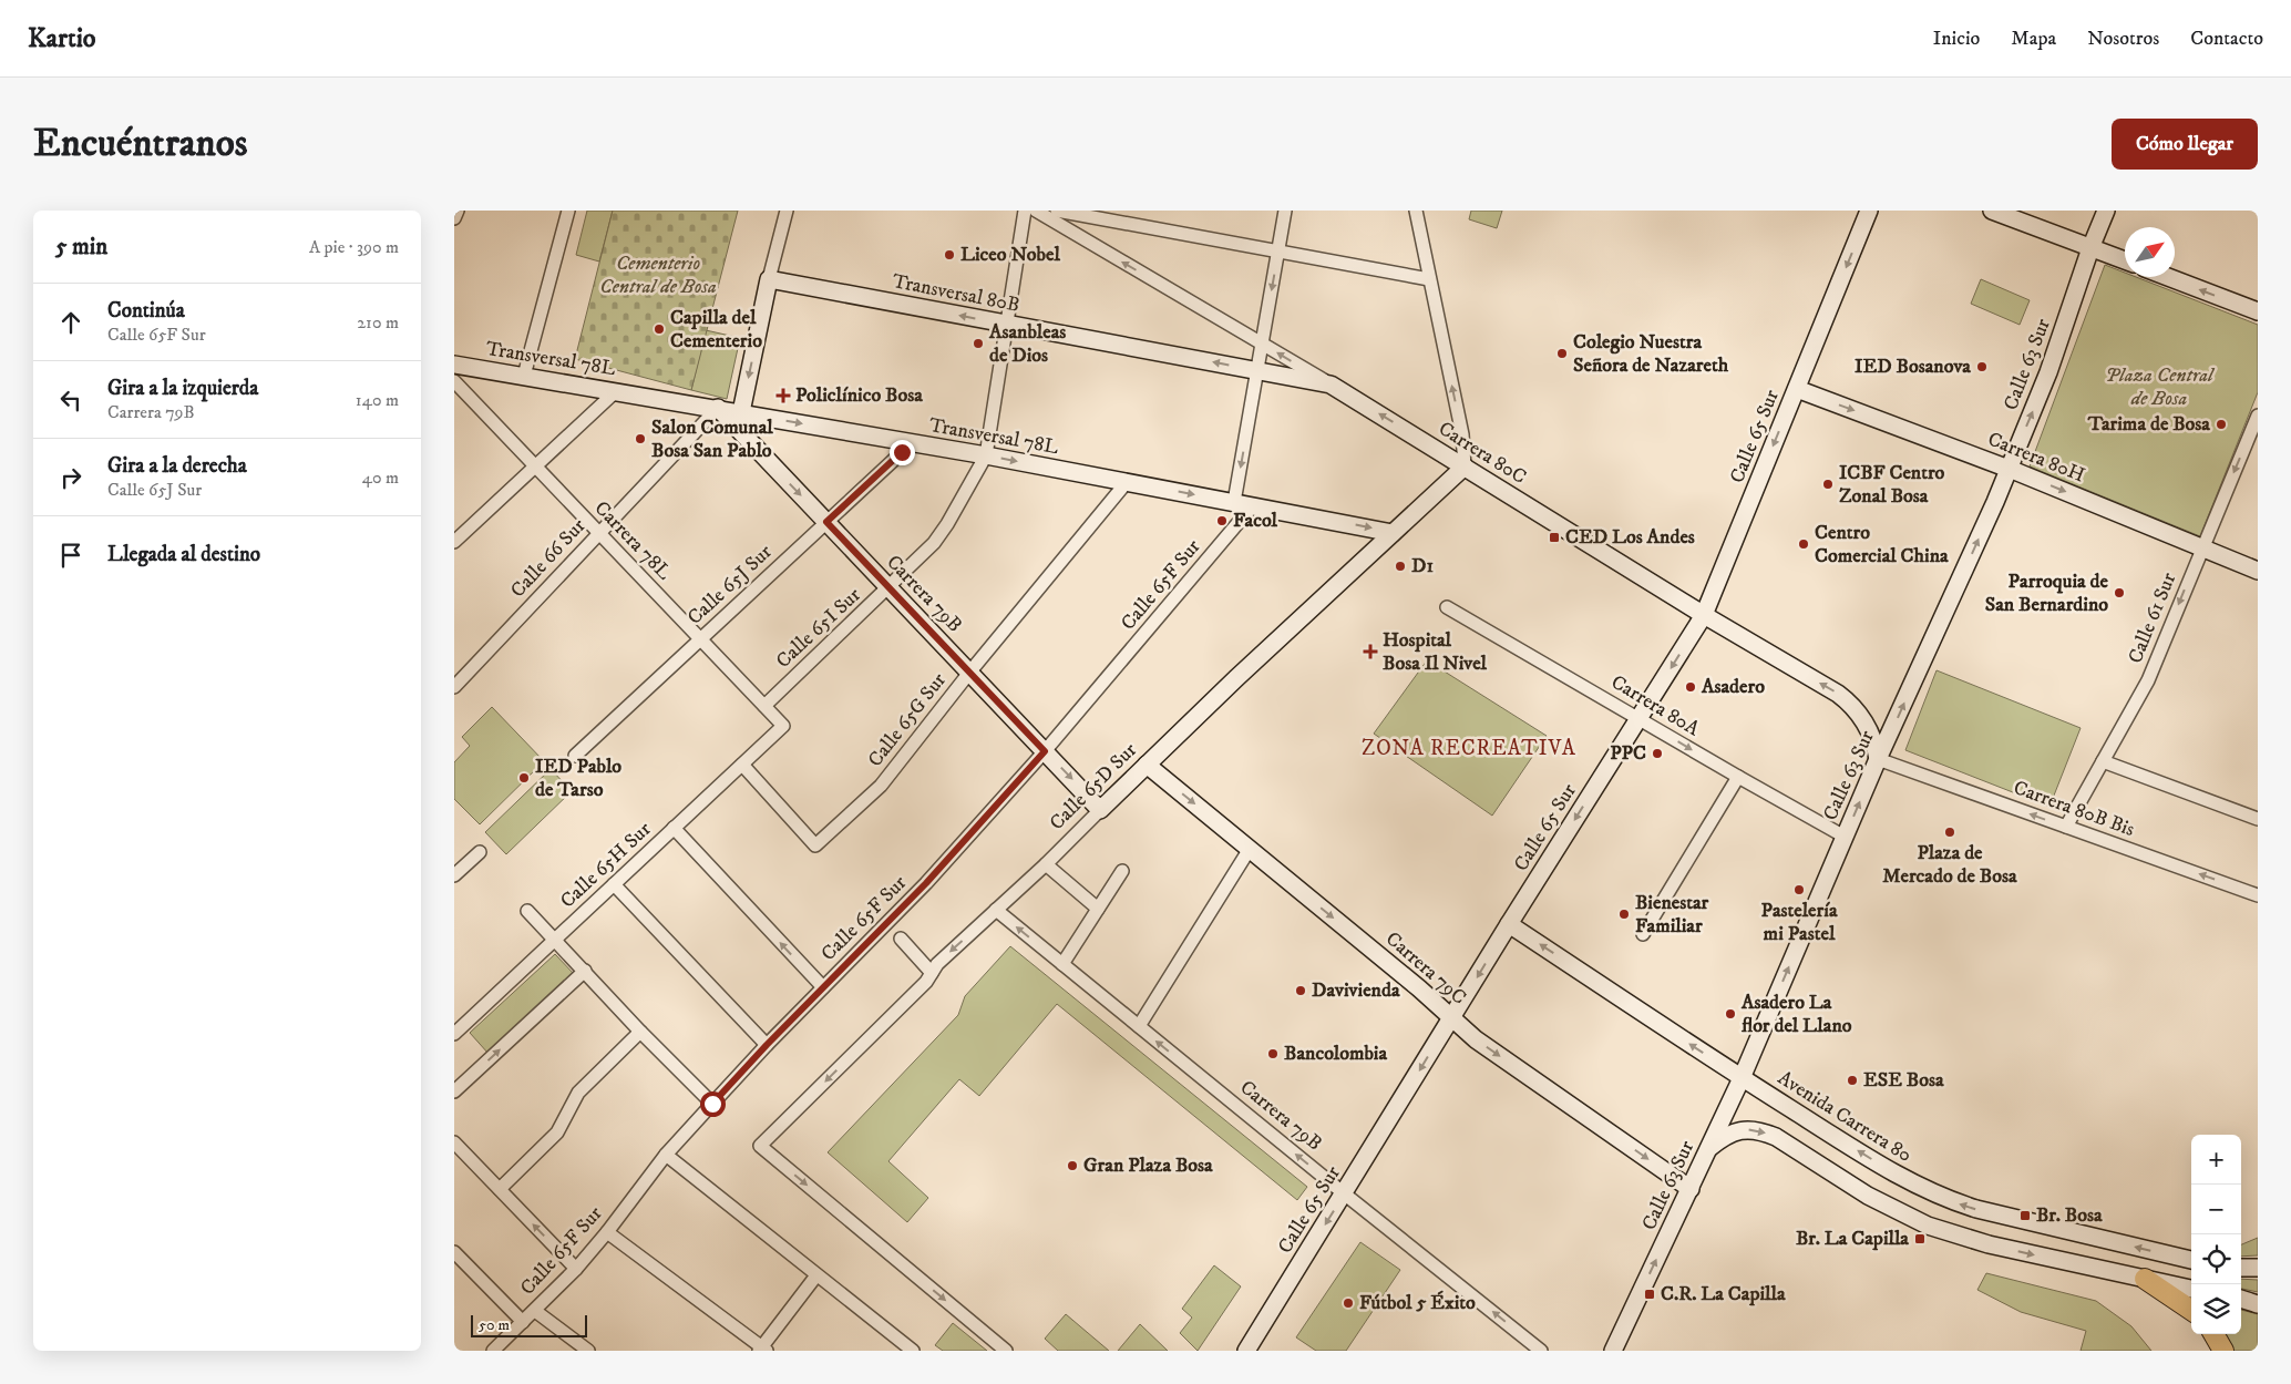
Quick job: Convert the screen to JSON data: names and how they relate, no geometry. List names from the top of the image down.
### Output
{
  "streets": {
    "street": [
      "Transversal 80B",
      "Transversal 78L",
      "Calle 63 Sur",
      "Calle 65 Sur",
      "Carrera 80C",
      "Carrera 80H",
      "Carrera 78L",
      "Calle 66 Sur",
      "Calle 65J Sur",
      "Calle 65F Sur",
      "Carrera 79B",
      "Calle 61 Sur",
      "Calle 65I Sur",
      "Carrera 80A",
      "Calle 65G Sur",
      "Calle 65D Sur",
      "Carrera 80B Bis",
      "Calle 65H Sur",
      "Carrera 79C",
      "Avenida Carrera 80"
    ]
  },
  "crossings": [
    ["Transversal 80B", "Carrera 80C"],
    ["Transversal 80B", "Calle 65I Sur"],
    ["Transversal 78L", "Calle 66 Sur"],
    ["Transversal 78L", "Calle 65J Sur"],
    ["Transversal 78L", "Calle 65F Sur"],
    ["Transversal 78L", "Carrera 79B"],
    ["Transversal 78L", "Calle 65I Sur"],
    ["Transversal 78L", "Calle 65G Sur"],
    ["Transversal 78L", "Calle 65D Sur"],
    ["Calle 63 Sur", "Carrera 80C"],
    ["Calle 63 Sur", "Carrera 80H"],
    ["Calle 63 Sur", "Carrera 80A"],
    ["Calle 63 Sur", "Carrera 80B Bis"],
    ["Calle 63 Sur", "Carrera 79C"],
    ["Calle 63 Sur", "Avenida Carrera 80"],
    ["Calle 65 Sur", "Carrera 80C"],
    ["Calle 65 Sur", "Carrera 80H"],
    ["Calle 65 Sur", "Carrera 79B"],
    ["Calle 65 Sur", "Carrera 80A"],
    ["Calle 65 Sur", "Carrera 79C"],
    ["Calle 65 Sur", "Avenida Carrera 80"],
    ["Carrera 80C", "Calle 65D Sur"],
    ["Carrera 80C", "Carrera 80B Bis"],
    ["Carrera 80H", "Calle 61 Sur"],
    ["Carrera 78L", "Calle 66 Sur"],
    ["Carrera 78L", "Calle 65J Sur"],
    ["Carrera 78L", "Calle 65I Sur"],
    ["Carrera 78L", "Calle 65H Sur"],
    ["Calle 66 Sur", "Carrera 79B"],
    ["Calle 65J Sur", "Carrera 79B"],
    ["Calle 65F Sur", "Carrera 79B"],
    ["Carrera 79B", "Calle 65I Sur"],
    ["Carrera 79B", "Calle 65G Sur"],
    ["Carrera 79B", "Calle 65D Sur"],
    ["Calle 61 Sur", "Carrera 80B Bis"],
    ["Calle 65G Sur", "Calle 65H Sur"],
    ["Calle 65D Sur", "Carrera 79C"]
  ],
  "one_way": [
    "Transversal 78L",
    "Calle 63 Sur",
    "Calle 65 Sur",
    "Carrera 80H",
    "Calle 61 Sur",
    "Carrera 79C"
  ],
  "districts": ["ZONA RECREATIVA"],
  "parks": ["Cementerio Central de Bosa", "Plaza Central de Bosa"],
  "places": {
    "other": [
      "Liceo Nobel",
      "Capilla del Cementerio",
      "Asanbleas de Dios",
      "Colegio Nuestra Señora de Nazareth",
      "IED Bosanova",
      "Tarima de Bosa",
      "Salon Comunal Bosa San Pablo",
      "ICBF Centro Zonal Bosa",
      "Facol",
      "Centro Comercial China",
      "D1",
      "Parroquia de San Bernardino",
      "Asadero",
      "PPC",
      "IED Pablo de Tarso",
      "Plaza de Mercado de Bosa",
      "Pastelería mi Pastel",
      "Bienestar Familiar",
      "Davivienda",
      "Asadero La flor del Llano",
      "Bancolombia",
      "ESE Bosa",
      "Gran Plaza Bosa",
      "Fútbol 5 Éxito"
    ],
    "health": ["Policlínico Bosa", "Hospital Bosa Il Nivel"],
    "transit": [
      "CED Los Andes",
      "Br. Bosa",
      "Br. La Capilla",
      "C.R. La Capilla"
    ]
  },
  "scale_bar": "50 m",
  "north": "top right",
  "page": {
    "header": "Kartio",
    "nav": [
      "Inicio",
      "Mapa",
      "Nosotros",
      "Contacto"
    ],
    "buttons": "Cómo llegar",
    "title": "Encuéntranos",
    "heading": ["5 min", "A pie · 390 m"],
    "list": [
      ["Continúa", "Calle 65F Sur", "210 m"],
      ["Gira a la izquierda", "Carrera 79B", "140 m"],
      ["Gira a la derecha", "Calle 65J Sur", "40 m"],
      "Llegada al destino"
    ],
    "map_buttons": ["+", "−"],
    "scale": "50 m"
  }
}
